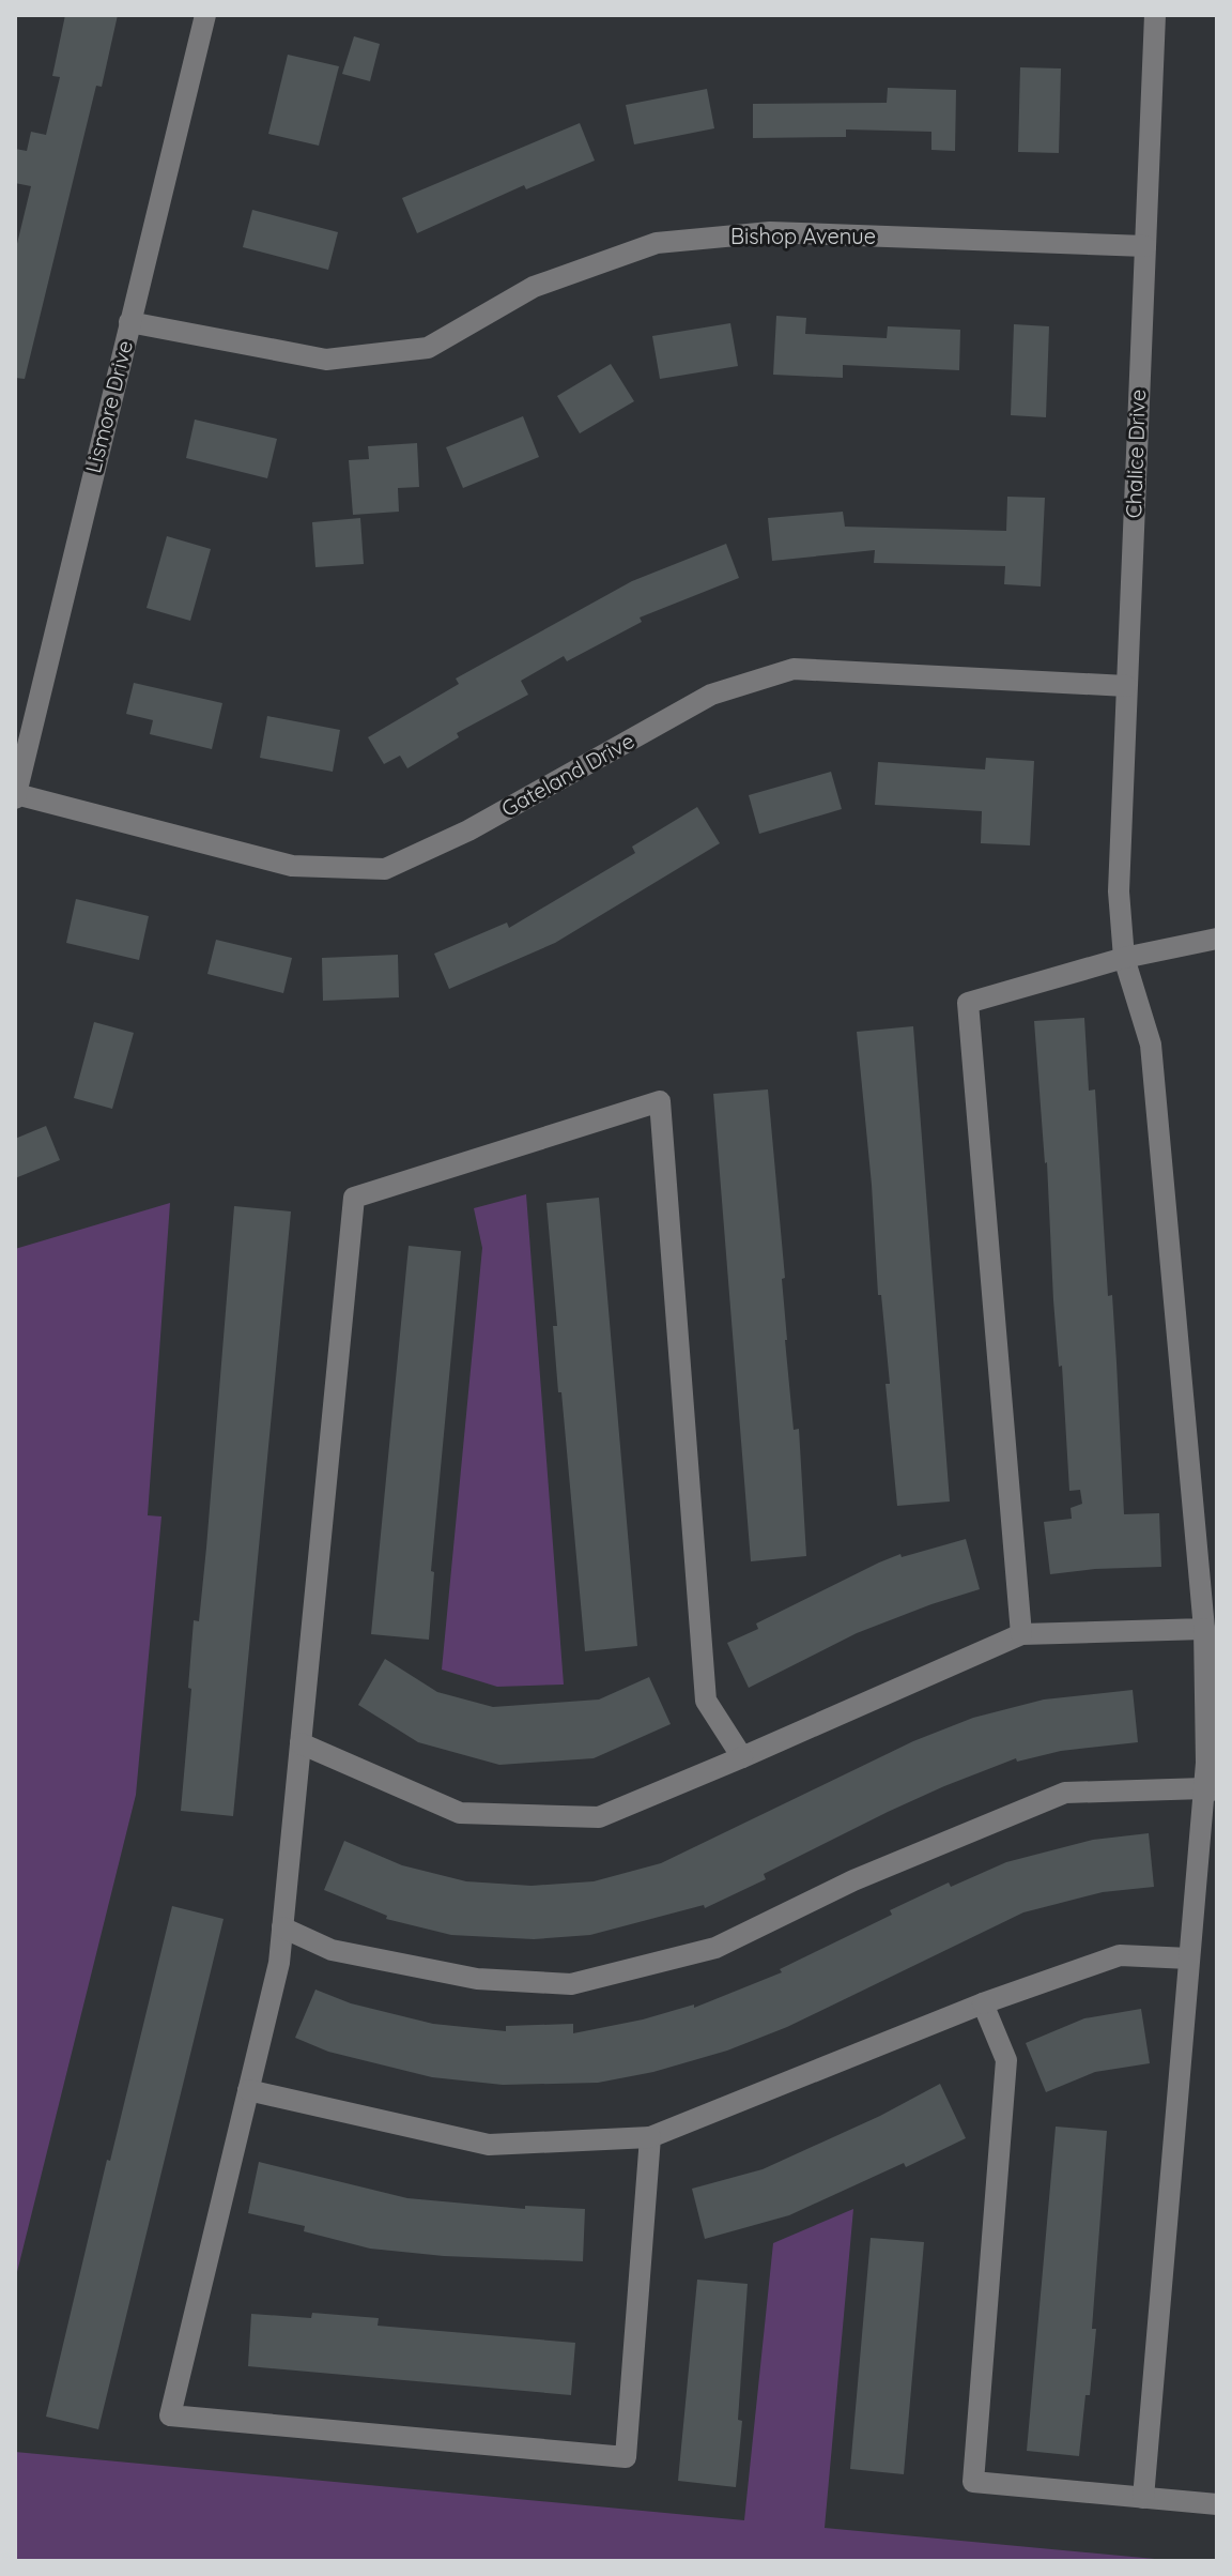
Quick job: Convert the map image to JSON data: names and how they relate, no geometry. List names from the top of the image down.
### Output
{
  "streets": {
    "street": [
      "Bishop Avenue",
      "Lismore Drive",
      "Chalice Drive",
      "Gateland Drive"
    ]
  },
  "crossings": [
    ["Bishop Avenue", "Lismore Drive"],
    ["Bishop Avenue", "Chalice Drive"],
    ["Lismore Drive", "Gateland Drive"],
    ["Chalice Drive", "Gateland Drive"]
  ]
}
